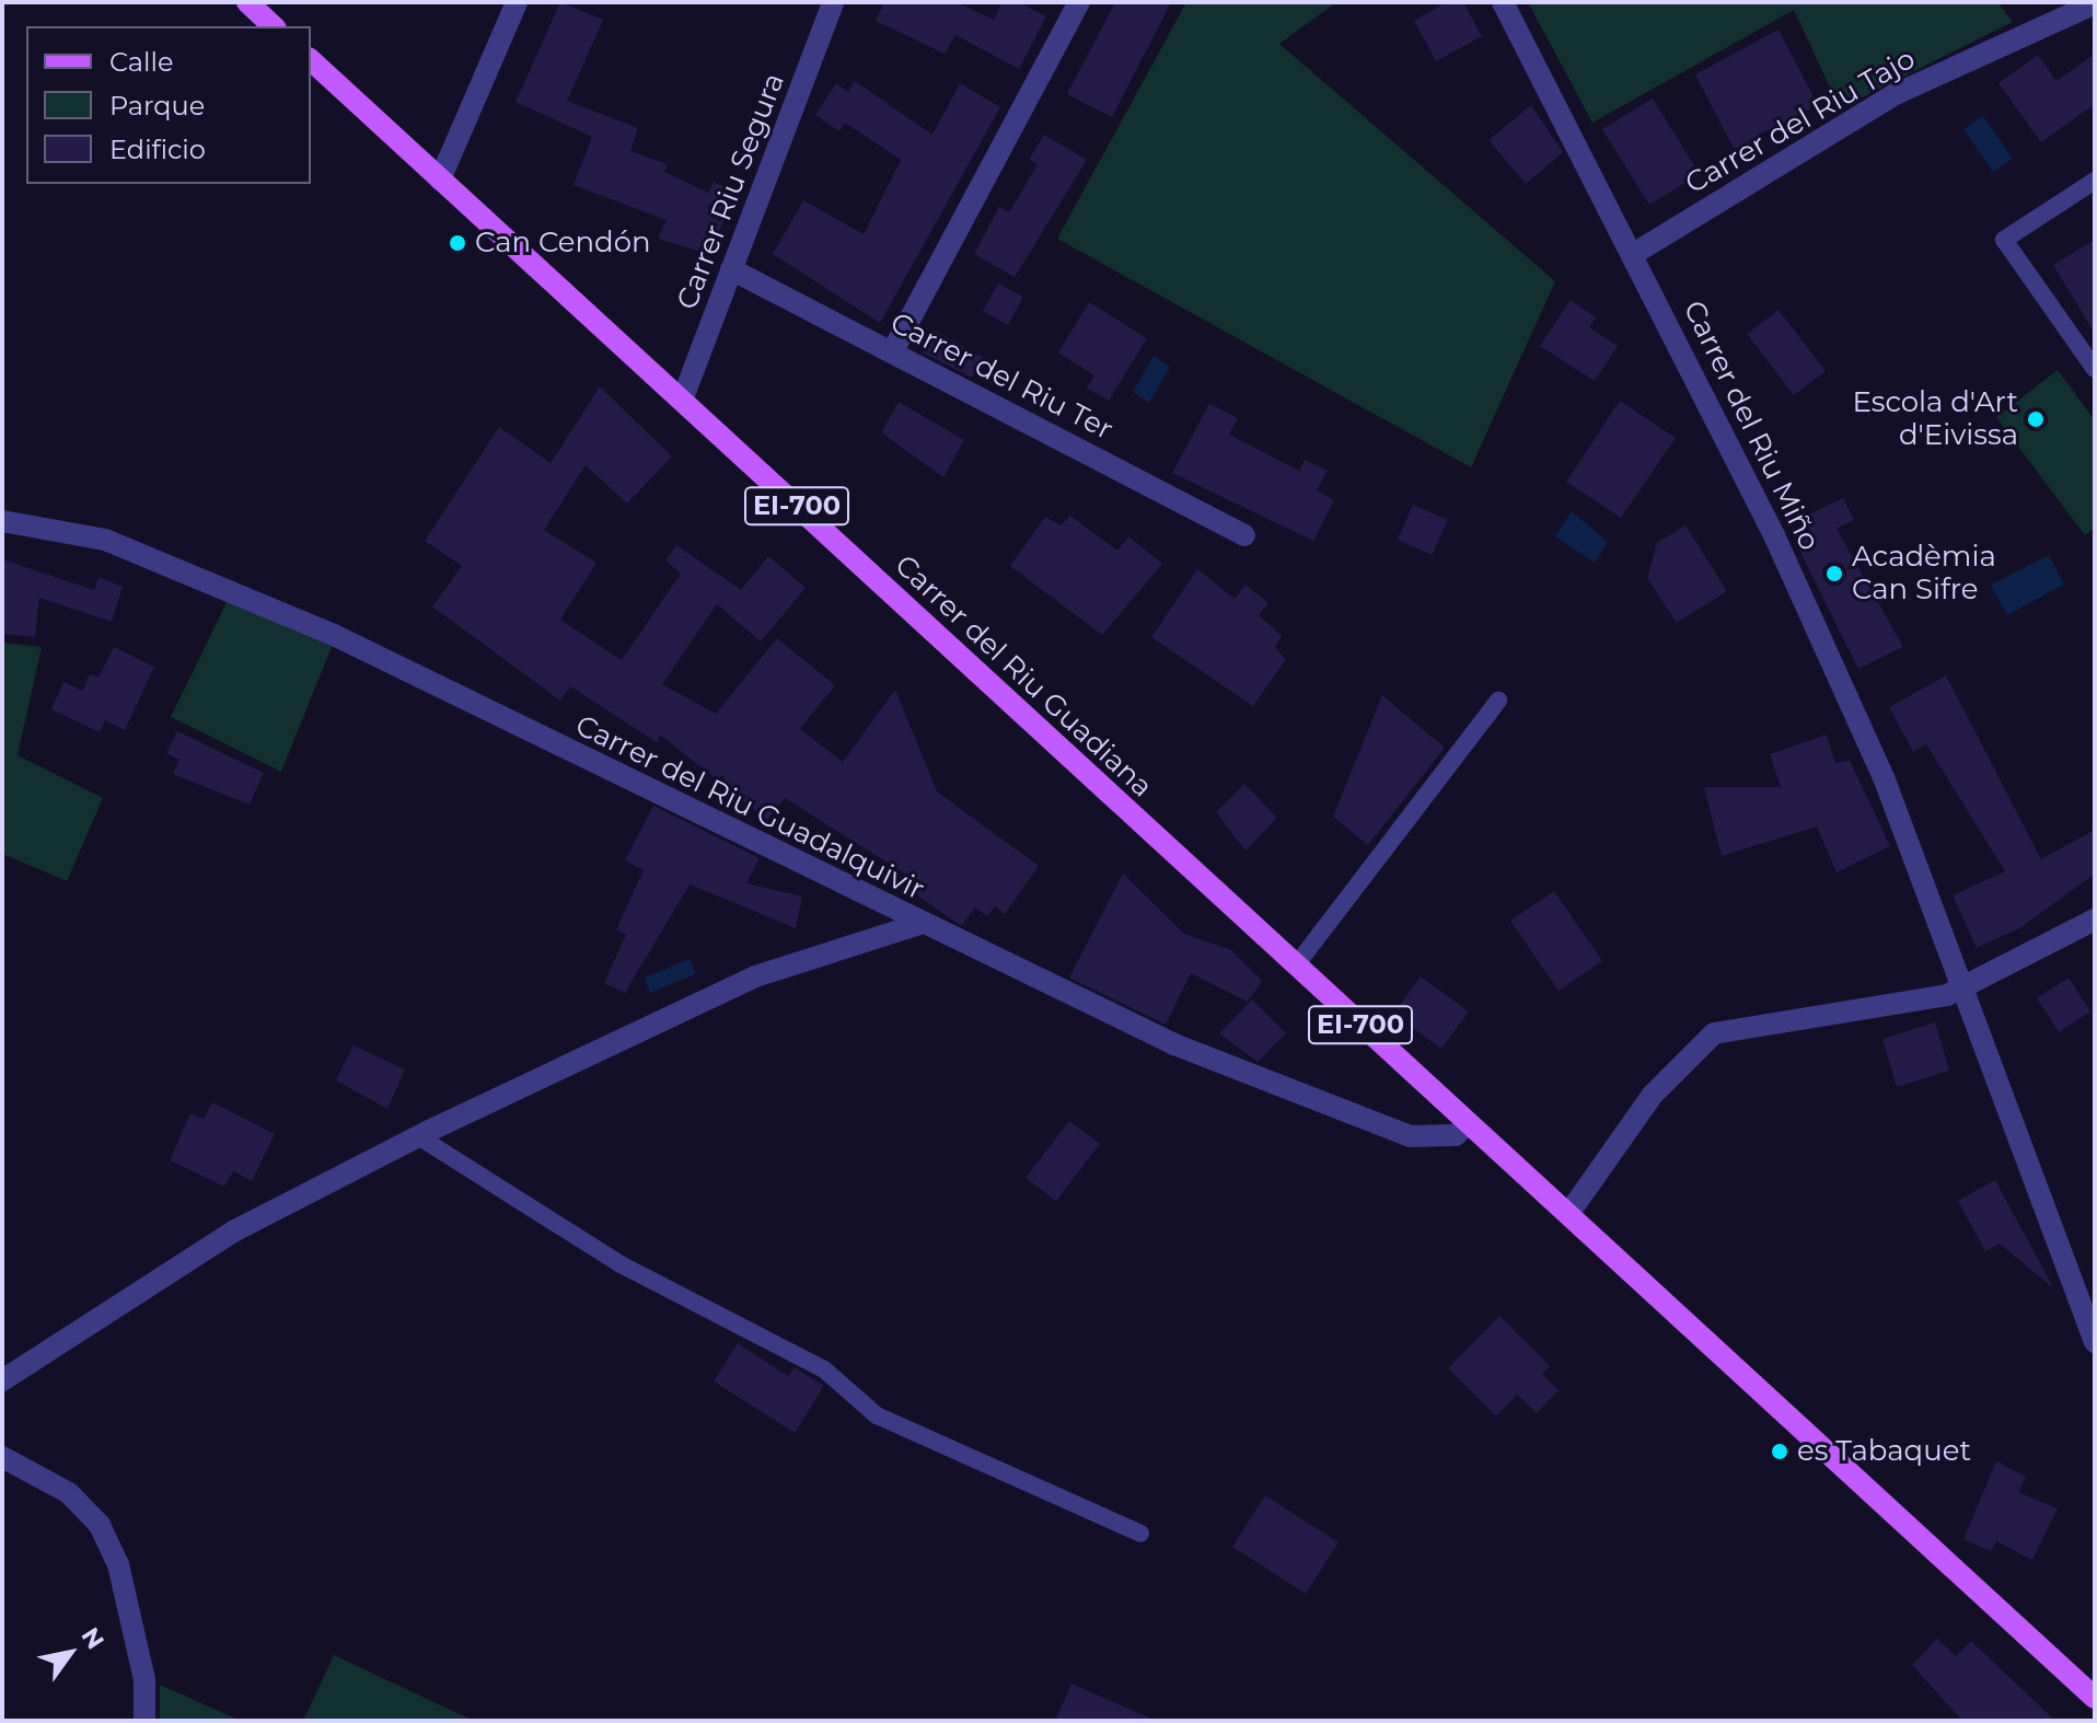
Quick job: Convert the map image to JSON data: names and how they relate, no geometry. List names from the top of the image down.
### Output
{
  "streets": {
    "main road": ["EI-700", "Carrer del Riu Guadiana"],
    "street": [
      "Carrer del Riu Tajo",
      "Carrer Riu Segura",
      "Carrer del Riu Ter",
      "Carrer del Riu Miño",
      "Carrer del Riu Guadalquivir"
    ]
  },
  "crossings": [
    ["Carrer del Riu Tajo", "Carrer del Riu Miño"],
    ["Carrer Riu Segura", "Carrer del Riu Ter"],
    ["Carrer Riu Segura", "Carrer del Riu Guadiana"],
    ["EI-700", "Carrer del Riu Guadiana"],
    ["Carrer del Riu Guadiana", "Carrer del Riu Guadalquivir"]
  ],
  "places": [
    "Can Cendón",
    "Escola d'Art d'Eivissa",
    "Acadèmia Can Sifre",
    "es Tabaquet"
  ],
  "legend": ["Calle", "Parque", "Edificio"],
  "north": "top right"
}
